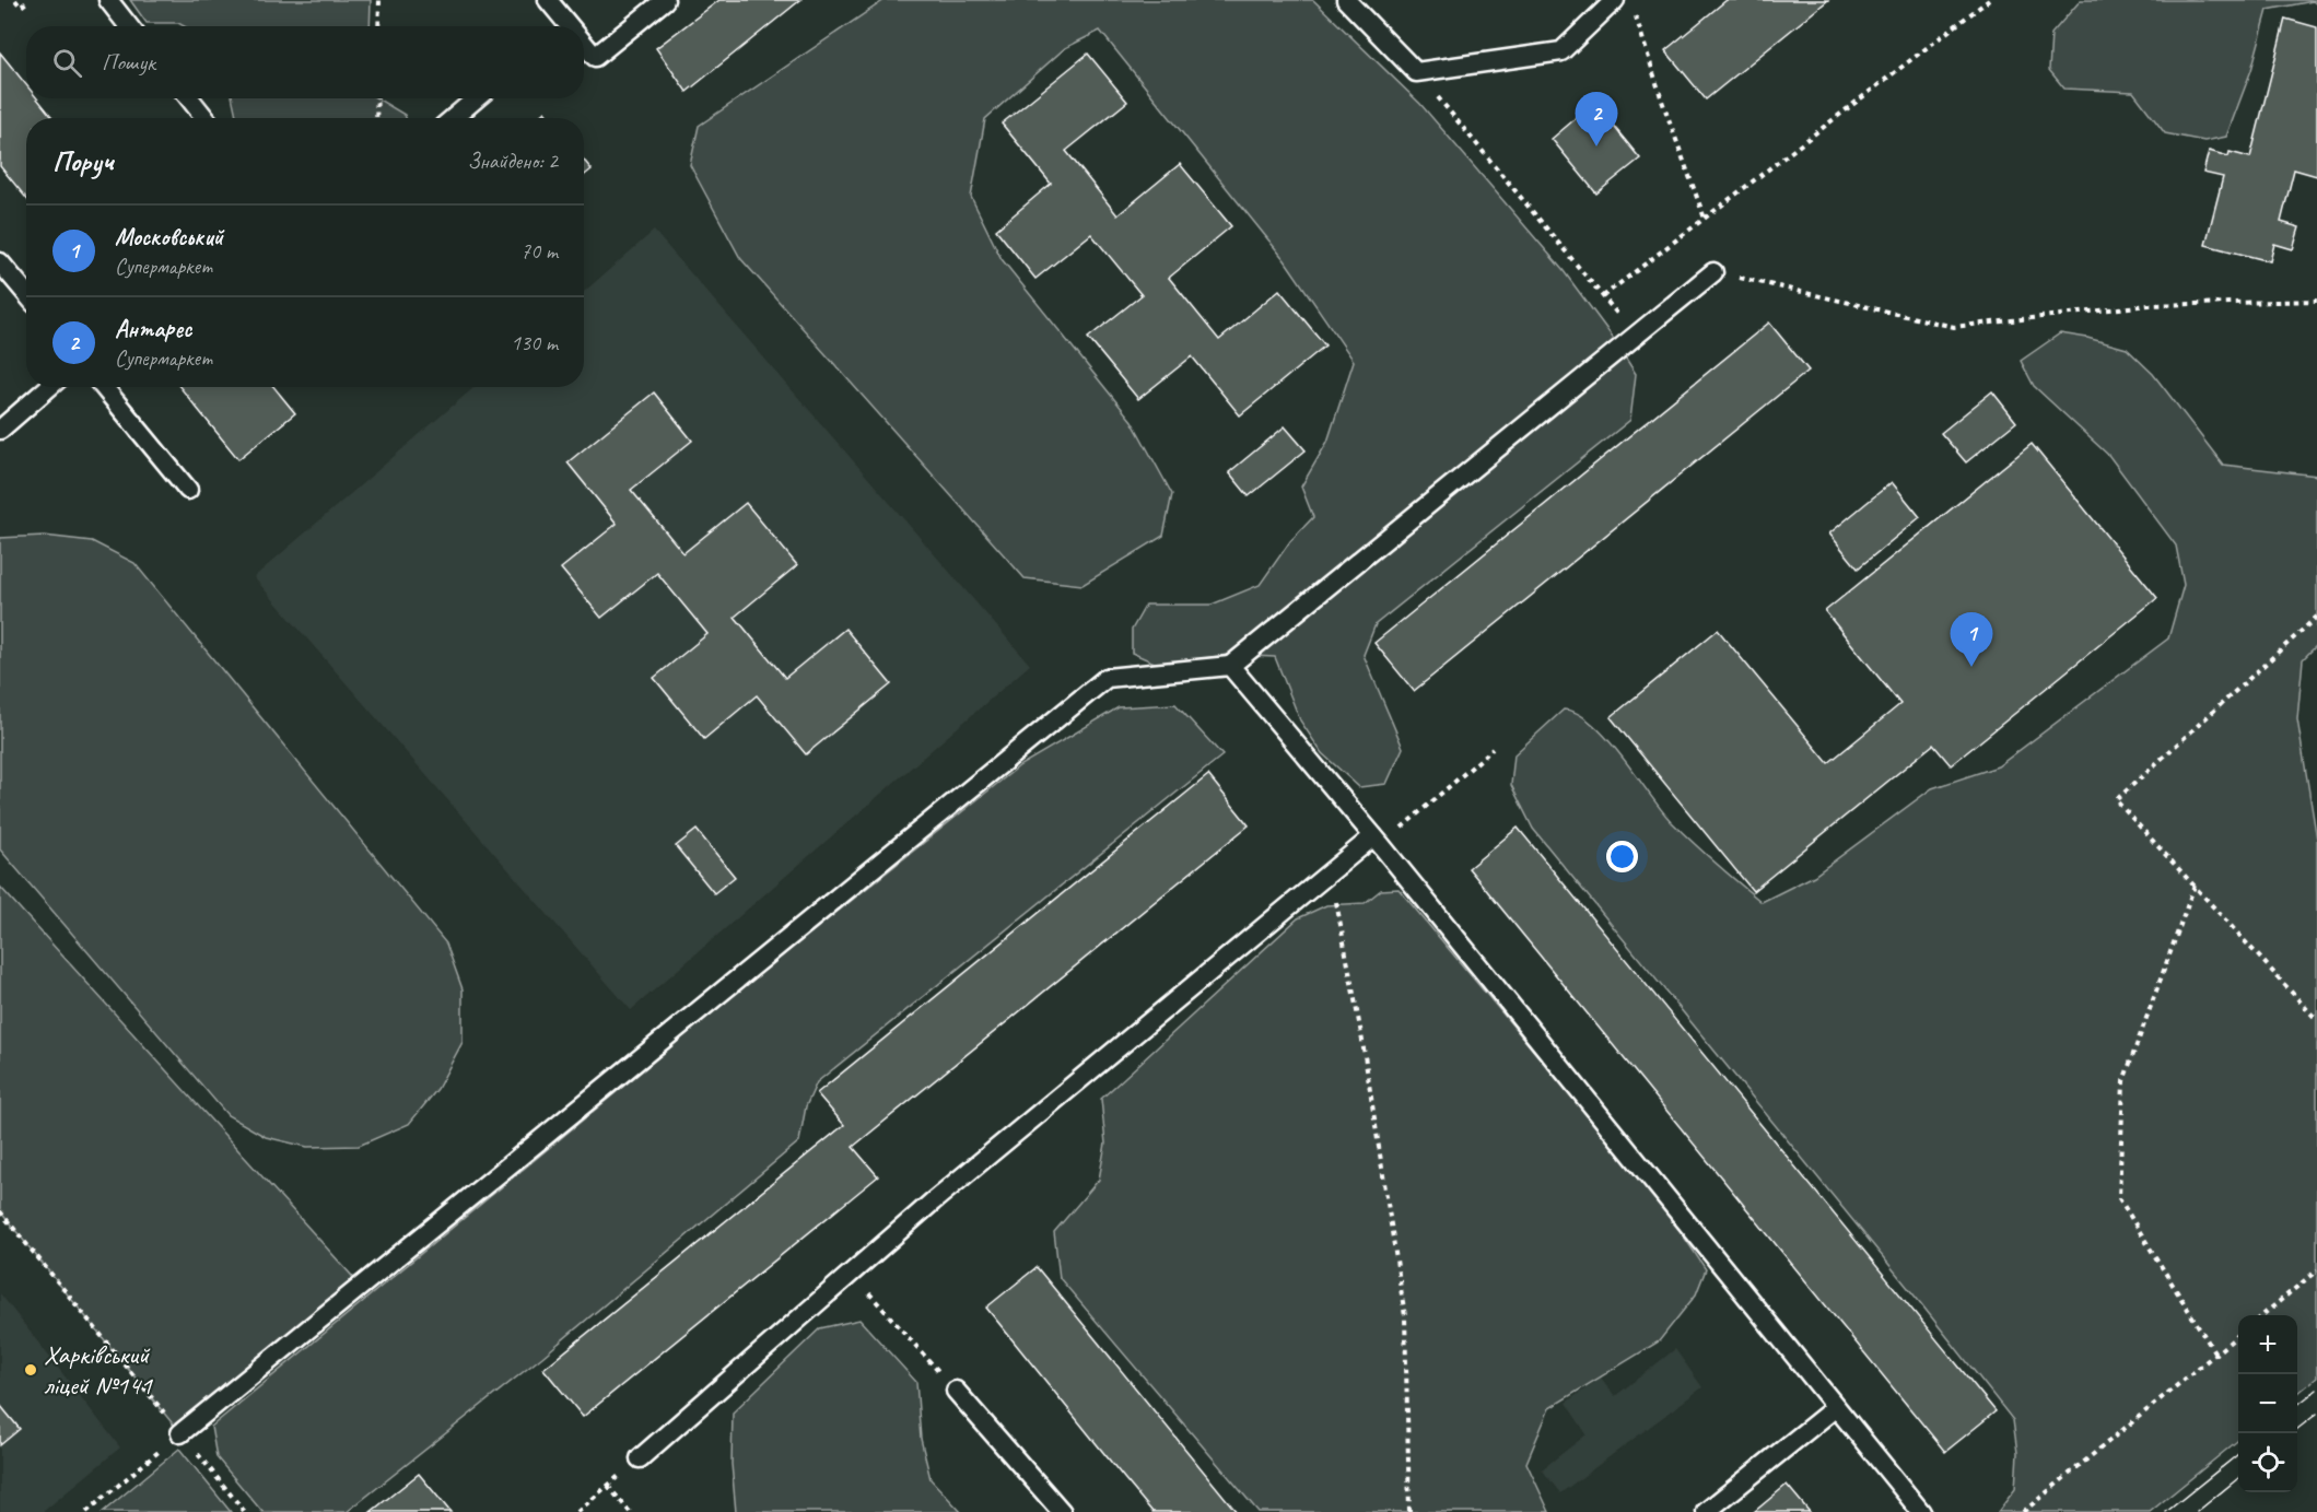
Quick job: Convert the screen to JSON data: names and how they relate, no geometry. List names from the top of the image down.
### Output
{
  "places": ["Харківський ліцей №141"],
  "page": {
    "search": "Пошук",
    "pins": ["2", "1"],
    "heading": ["Поруч", "Знайдено: 2"],
    "list": [
      {
        "mark": "1",
        "name": "Московський",
        "note": "Супермаркет",
        "value": "70 m"
      },
      {
        "mark": "2",
        "name": "Антарес",
        "note": "Супермаркет",
        "value": "130 m"
      }
    ],
    "map_buttons": ["+", "−"]
  }
}
